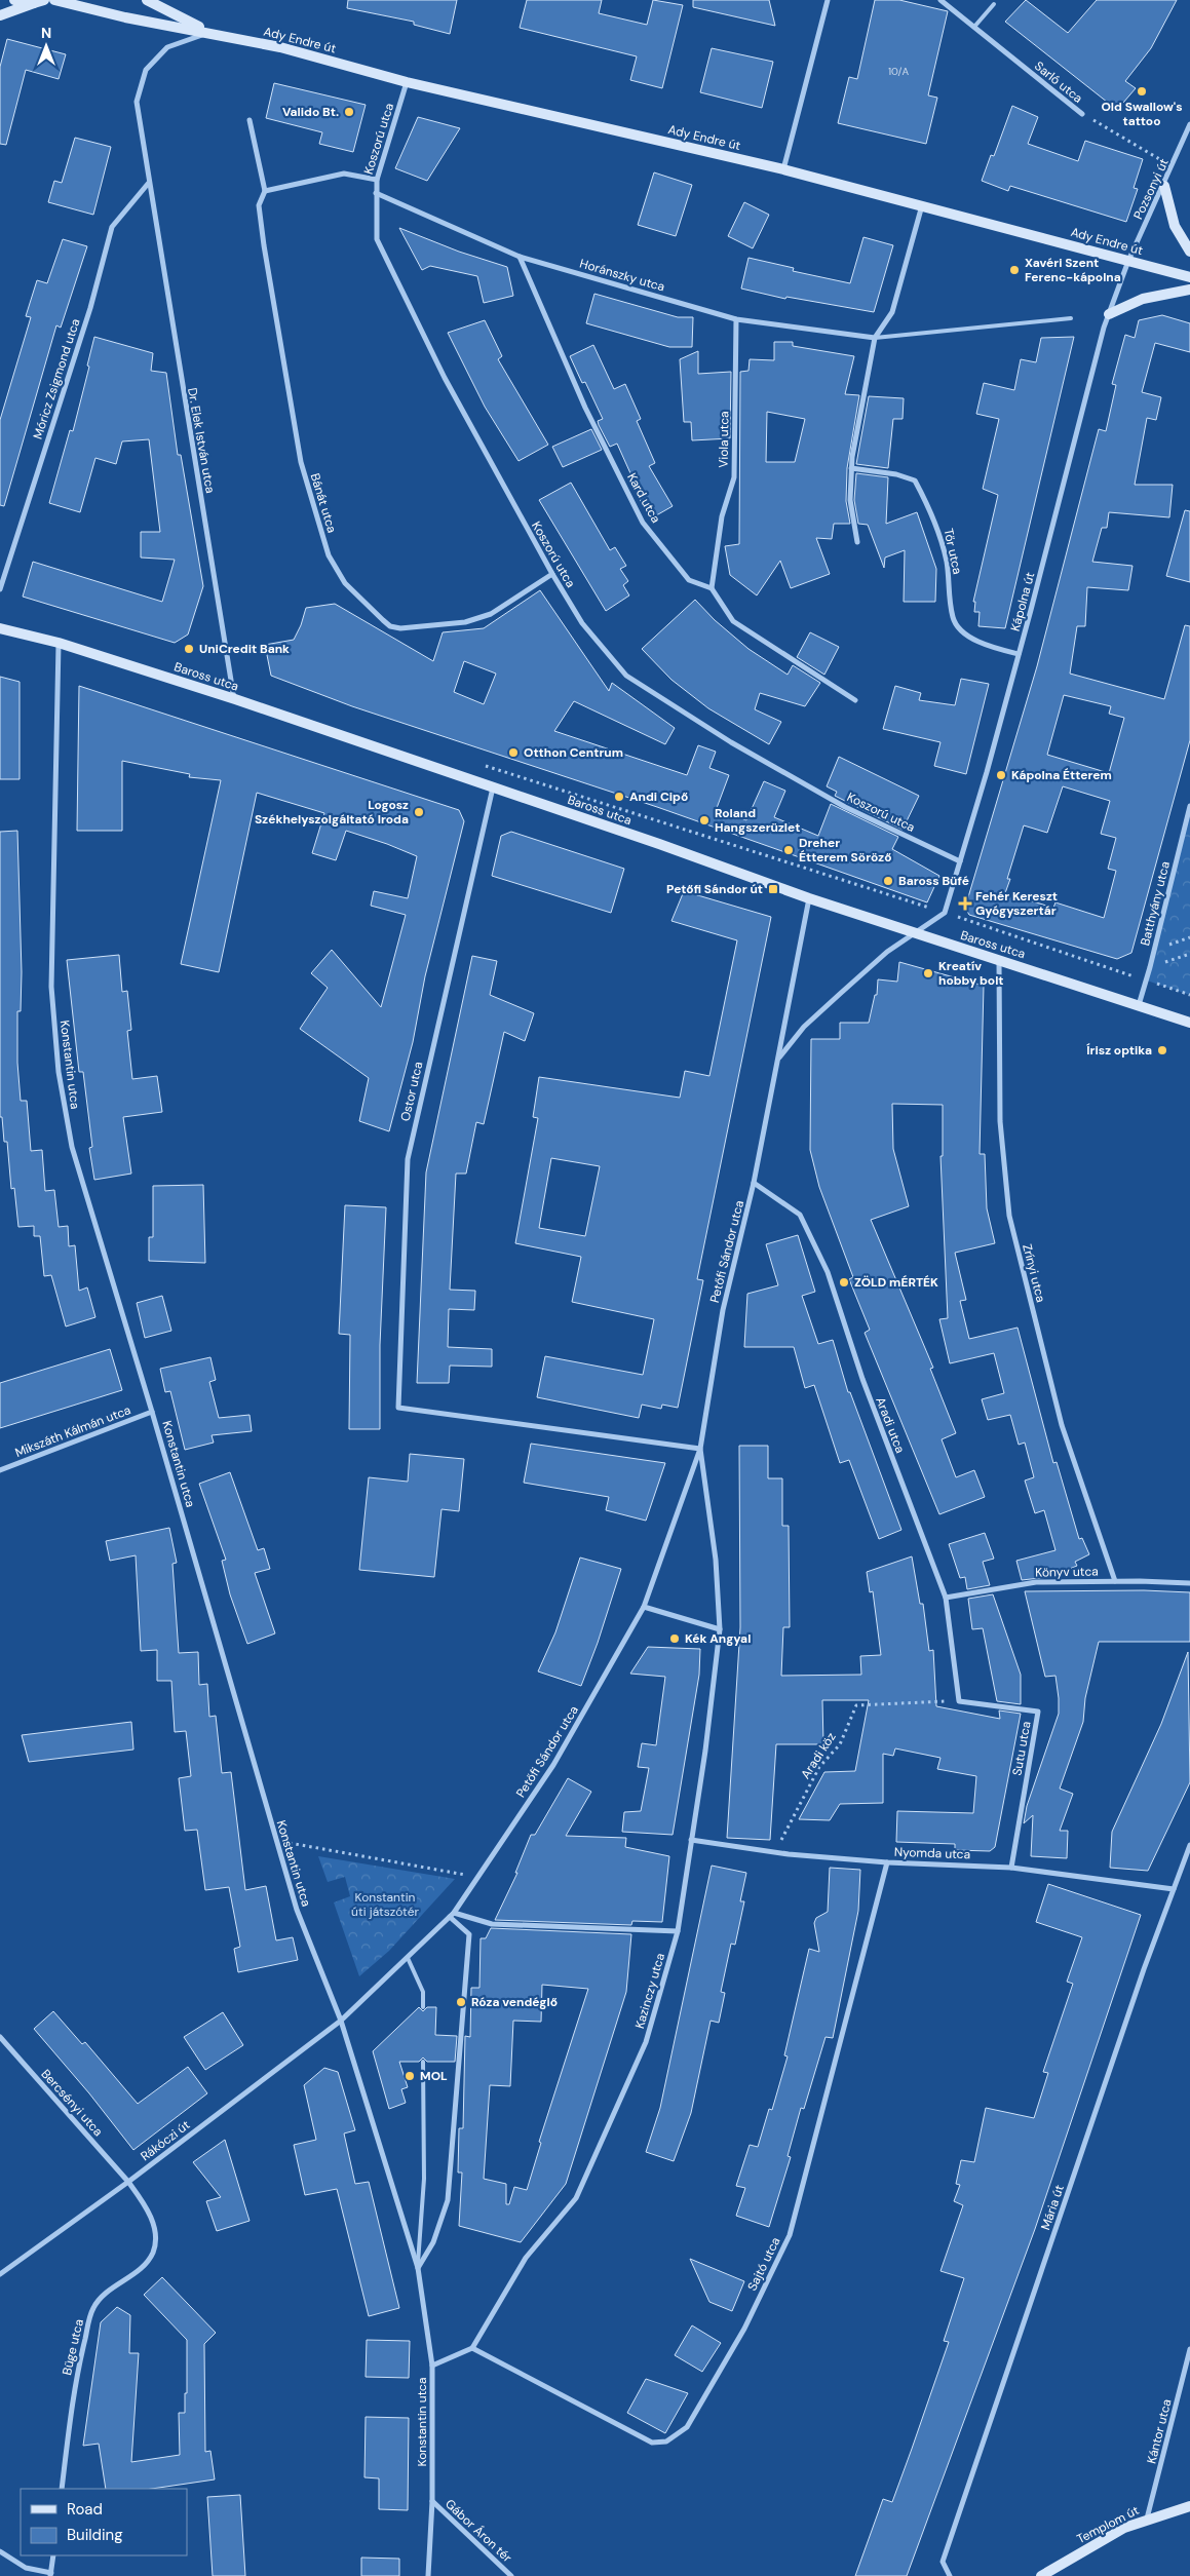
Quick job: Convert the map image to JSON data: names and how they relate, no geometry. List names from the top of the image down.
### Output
{
  "streets": {
    "street": [
      "Ady Endre út",
      "Sarló utca",
      "Koszorú utca",
      "Pozsonyi út",
      "Horánszky utca",
      "Móricz Zsigmond utca",
      "Viola utca",
      "Dr. Elek István utca",
      "Kard utca",
      "Bánát utca",
      "Tőr utca",
      "Kápolna út",
      "Baross utca",
      "Batthyány utca",
      "Konstantin utca",
      "Ostor utca",
      "Petőfi Sándor utca",
      "Zrínyi utca",
      "Aradi utca",
      "Mikszáth Kálmán utca",
      "Könyv utca",
      "Sutu utca",
      "Nyomda utca",
      "Kazinczy utca",
      "Bercsényi utca",
      "Rákóczi út",
      "Mária út",
      "Sajtó utca",
      "Büge utca",
      "Kántor utca",
      "Templom út",
      "Gábor Áron tér"
    ],
    "path": ["Aradi köz"]
  },
  "crossings": [
    ["Ady Endre út", "Koszorú utca"],
    ["Ady Endre út", "Pozsonyi út"],
    ["Ady Endre út", "Kápolna út"],
    ["Sarló utca", "Pozsonyi út"],
    ["Koszorú utca", "Horánszky utca"],
    ["Koszorú utca", "Bánát utca"],
    ["Koszorú utca", "Kápolna út"],
    ["Pozsonyi út", "Kápolna út"],
    ["Horánszky utca", "Viola utca"],
    ["Horánszky utca", "Kard utca"],
    ["Móricz Zsigmond utca", "Dr. Elek István utca"],
    ["Viola utca", "Kard utca"],
    ["Dr. Elek István utca", "Baross utca"],
    ["Tőr utca", "Kápolna út"],
    ["Baross utca", "Batthyány utca"],
    ["Baross utca", "Konstantin utca"],
    ["Baross utca", "Ostor utca"],
    ["Baross utca", "Petőfi Sándor utca"],
    ["Baross utca", "Zrínyi utca"],
    ["Konstantin utca", "Petőfi Sándor utca"],
    ["Konstantin utca", "Mikszáth Kálmán utca"],
    ["Konstantin utca", "Rákóczi út"],
    ["Konstantin utca", "Gábor Áron tér"],
    ["Ostor utca", "Petőfi Sándor utca"],
    ["Petőfi Sándor utca", "Aradi utca"],
    ["Petőfi Sándor utca", "Kazinczy utca"],
    ["Petőfi Sándor utca", "Rákóczi út"],
    ["Zrínyi utca", "Könyv utca"],
    ["Aradi utca", "Könyv utca"],
    ["Aradi utca", "Sutu utca"],
    ["Aradi utca", "Aradi köz"],
    ["Sutu utca", "Aradi köz"],
    ["Sutu utca", "Nyomda utca"],
    ["Aradi köz", "Nyomda utca"],
    ["Nyomda utca", "Kazinczy utca"],
    ["Nyomda utca", "Mária út"],
    ["Nyomda utca", "Sajtó utca"],
    ["Kazinczy utca", "Sajtó utca"],
    ["Bercsényi utca", "Rákóczi út"],
    ["Bercsényi utca", "Büge utca"],
    ["Rákóczi út", "Büge utca"],
    ["Kántor utca", "Templom út"]
  ],
  "parks": ["Konstantin úti játszótér"],
  "places": {
    "other": [
      "Old Swallow's tattoo",
      "Valido Bt.",
      "Xavéri Szent Ferenc-kápolna",
      "UniCredit Bank",
      "Otthon Centrum",
      "Kápolna Étterem",
      "Andi Cipő",
      "Logosz Székhelyszolgáltató Iroda",
      "Roland Hangszerüzlet",
      "Dreher Étterem Söröző",
      "Baross Büfé",
      "Kreatív hobby bolt",
      "Írisz optika",
      "ZÖLD mÉRTÉK",
      "Kék Angyal",
      "Róza vendéglő",
      "MOL"
    ],
    "transit": ["Petőfi Sándor út"],
    "health": ["Fehér Kereszt Gyógyszertár"]
  },
  "house_numbers": ["10/A"],
  "legend": ["Road", "Building"],
  "north": "top"
}
